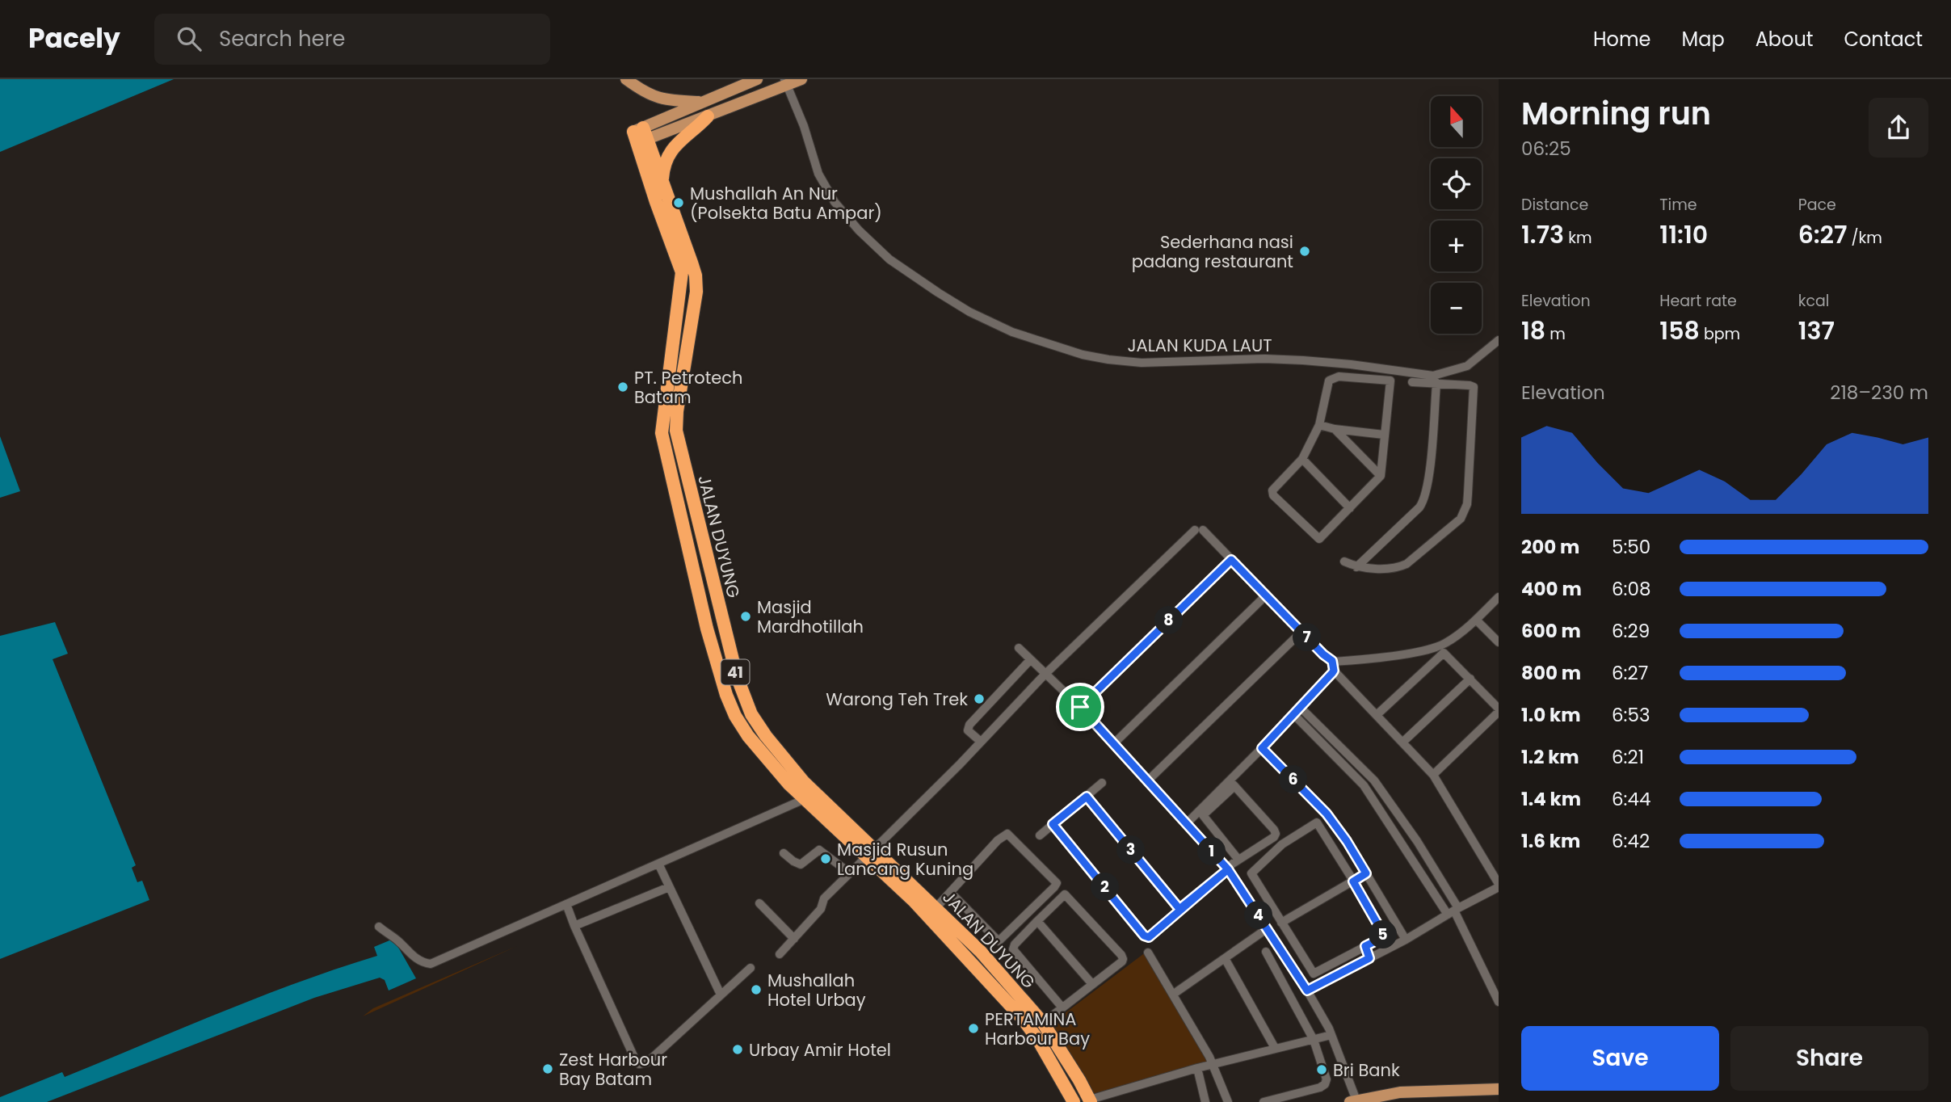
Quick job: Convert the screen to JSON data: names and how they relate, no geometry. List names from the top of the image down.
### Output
{
  "streets": {
    "highway": ["JALAN DUYUNG", "41"],
    "street": ["JALAN KUDA LAUT"]
  },
  "places": [
    "Mushallah An Nur (Polsekta Batu Ampar)",
    "Sederhana nasi padang restaurant",
    "PT. Petrotech Batam",
    "Masjid Mardhotillah",
    "Warong Teh Trek",
    "Masjid Rusun Lancang Kuning",
    "Mushallah Hotel Urbay",
    "PERTAMINA Harbour Bay",
    "Urbay Amir Hotel",
    "Zest Harbour Bay Batam",
    "Bri Bank"
  ],
  "north": "top",
  "page": {
    "header": "Pacely",
    "search": "Search here",
    "nav": [
      "Home",
      "Map",
      "About",
      "Contact"
    ],
    "heading": ["Morning run", "06:25"],
    "map_buttons": ["+", "−"],
    "stats": [
      ["Distance", "1.73 km"],
      ["Time", "11:10"],
      ["Pace", "6:27 /km"],
      ["Elevation", "18 m"],
      ["Heart rate", "158 bpm"],
      ["kcal", "137"]
    ],
    "chart": ["Elevation", "218–230 m"],
    "list": [
      {
        "name": "200 m",
        "note": "5:50"
      },
      {
        "name": "400 m",
        "note": "6:08"
      },
      {
        "name": "600 m",
        "note": "6:29"
      },
      {
        "name": "800 m",
        "note": "6:27"
      },
      {
        "name": "1.0 km",
        "note": "6:53"
      },
      {
        "name": "1.2 km",
        "note": "6:21"
      },
      {
        "name": "1.4 km",
        "note": "6:44"
      },
      {
        "name": "1.6 km",
        "note": "6:42"
      }
    ],
    "pins": [
      "8",
      "7",
      "6",
      "3",
      "1",
      "2",
      "4",
      "5"
    ],
    "buttons": ["Save", "Share"]
  }
}
